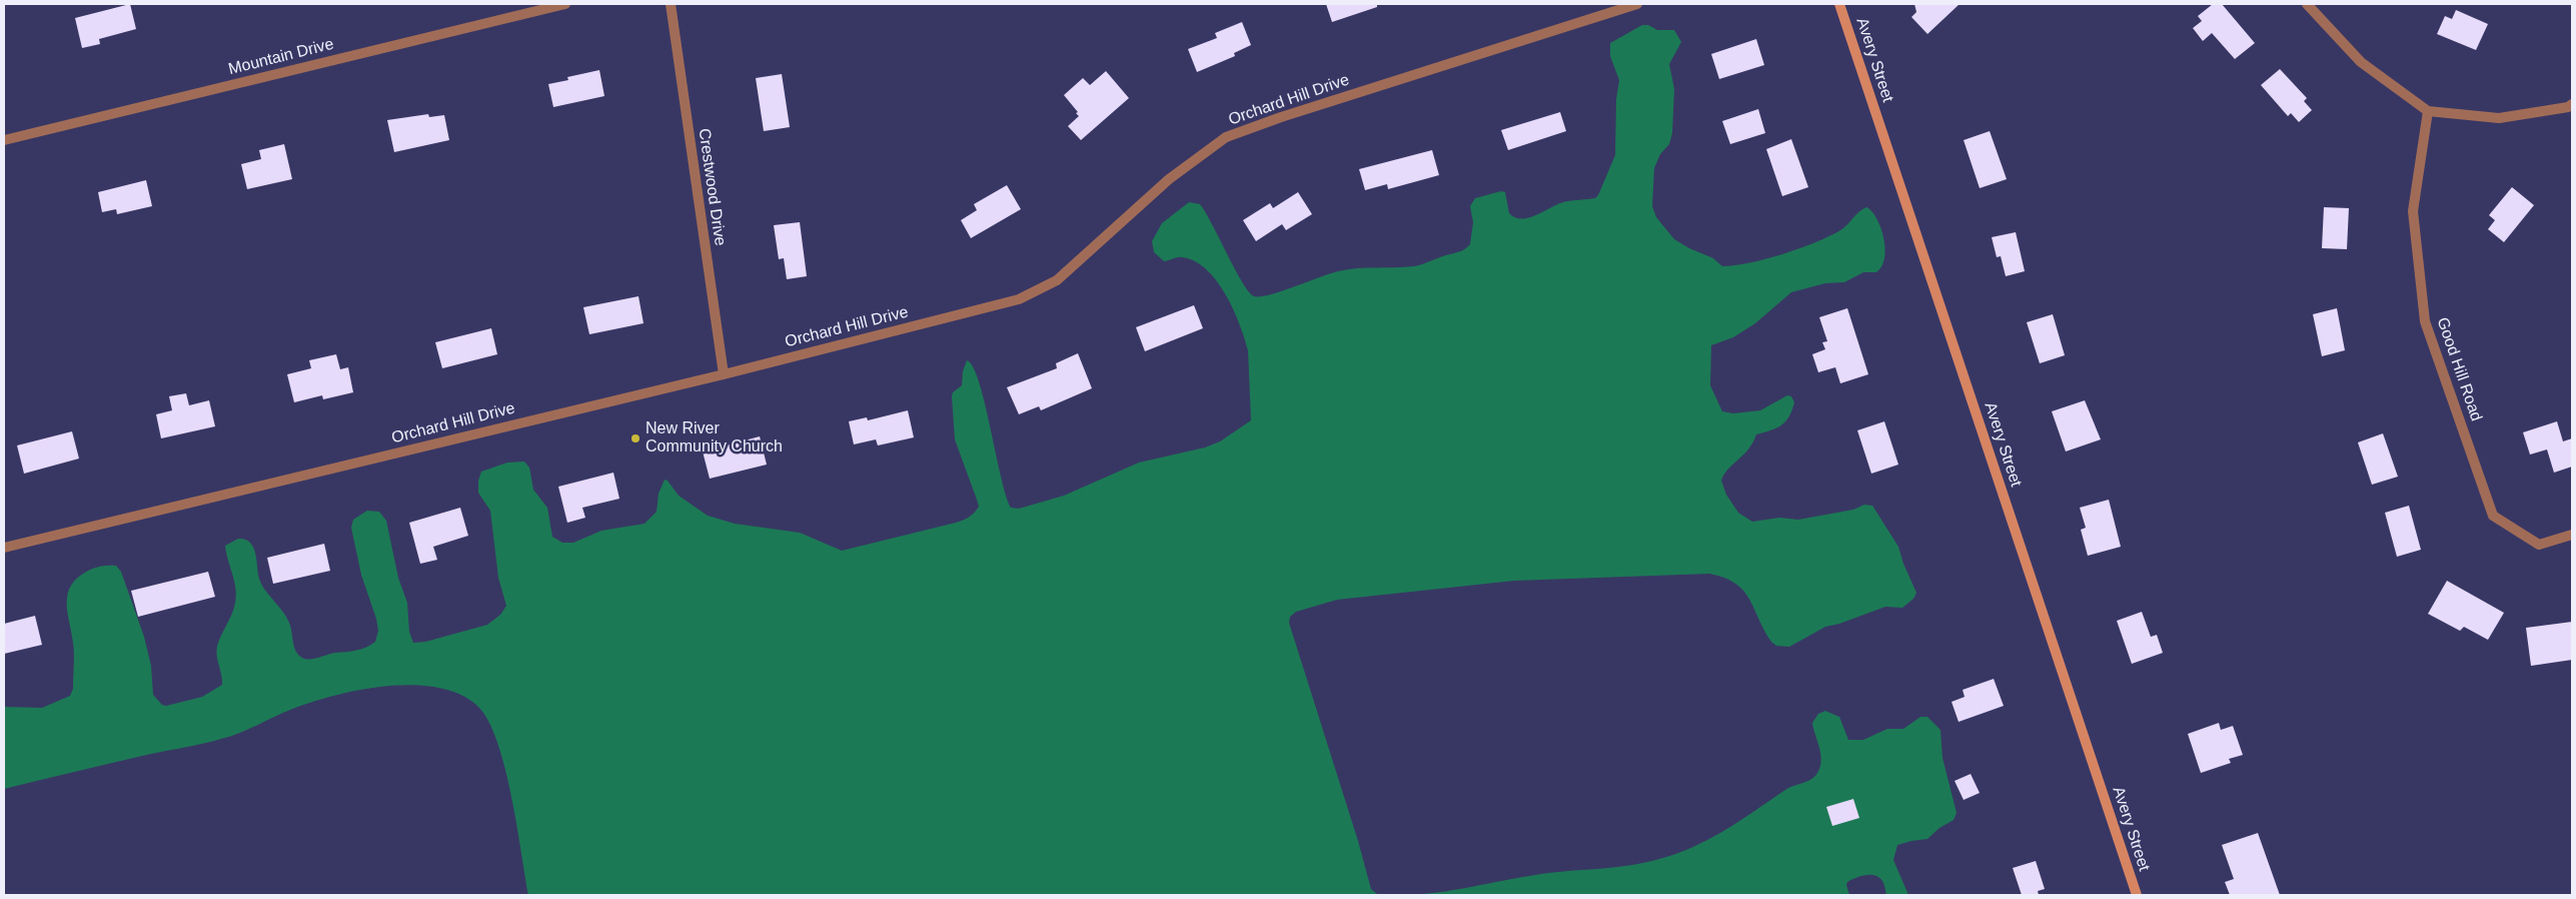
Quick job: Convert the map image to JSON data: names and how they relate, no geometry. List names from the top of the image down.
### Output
{
  "streets": {
    "main road": ["Avery Street"],
    "street": [
      "Mountain Drive",
      "Orchard Hill Drive",
      "Crestwood Drive",
      "Good Hill Road"
    ]
  },
  "crossings": [
    ["Orchard Hill Drive", "Crestwood Drive"]
  ],
  "places": ["New River Community Church"]
}
